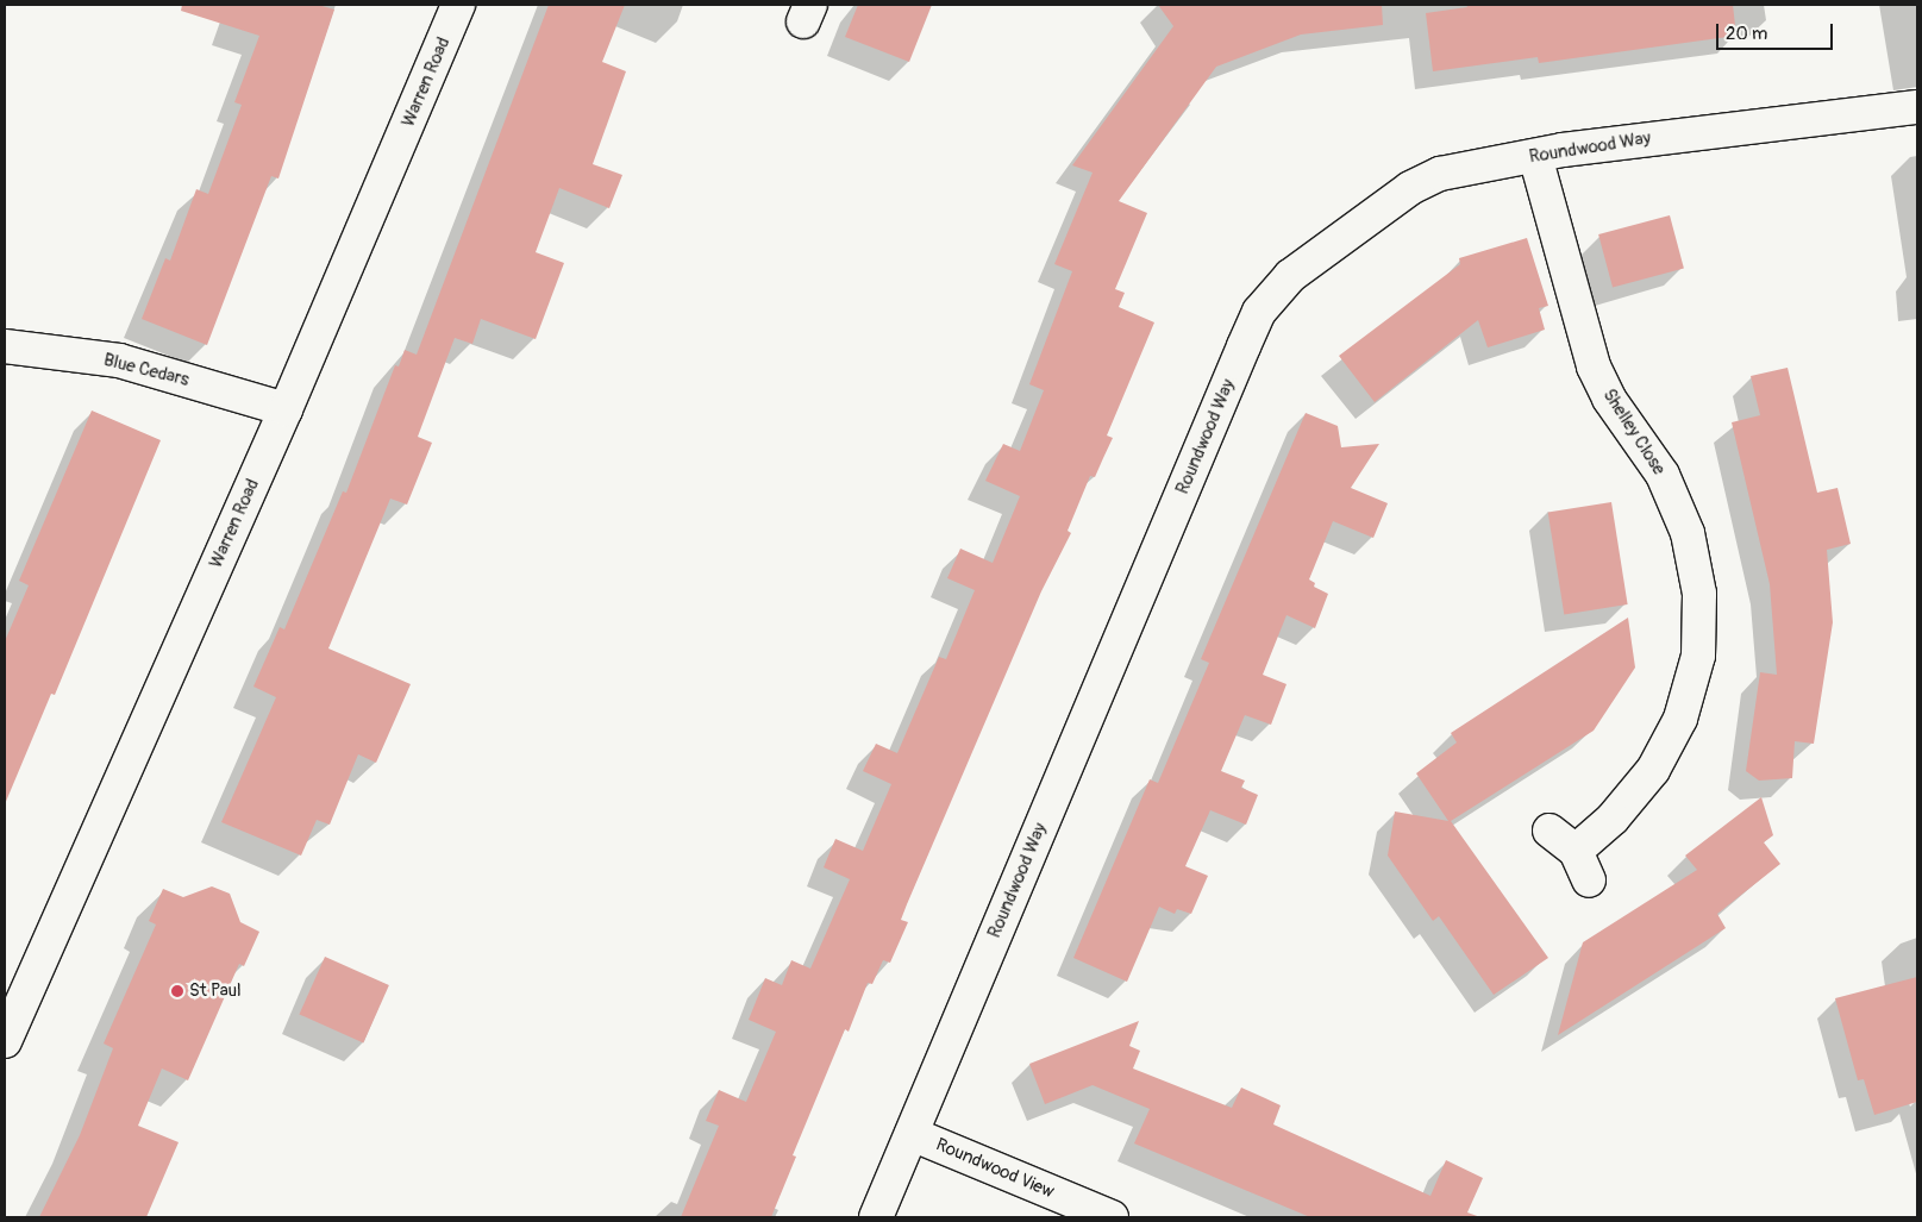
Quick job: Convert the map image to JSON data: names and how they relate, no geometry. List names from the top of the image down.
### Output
{
  "streets": {
    "street": [
      "Warren Road",
      "Roundwood Way",
      "Blue Cedars",
      "Shelley Close",
      "Roundwood View"
    ]
  },
  "crossings": [
    ["Warren Road", "Blue Cedars"],
    ["Roundwood Way", "Shelley Close"],
    ["Roundwood Way", "Roundwood View"]
  ],
  "places": ["St Paul"],
  "scale_bar": "20 m"
}
